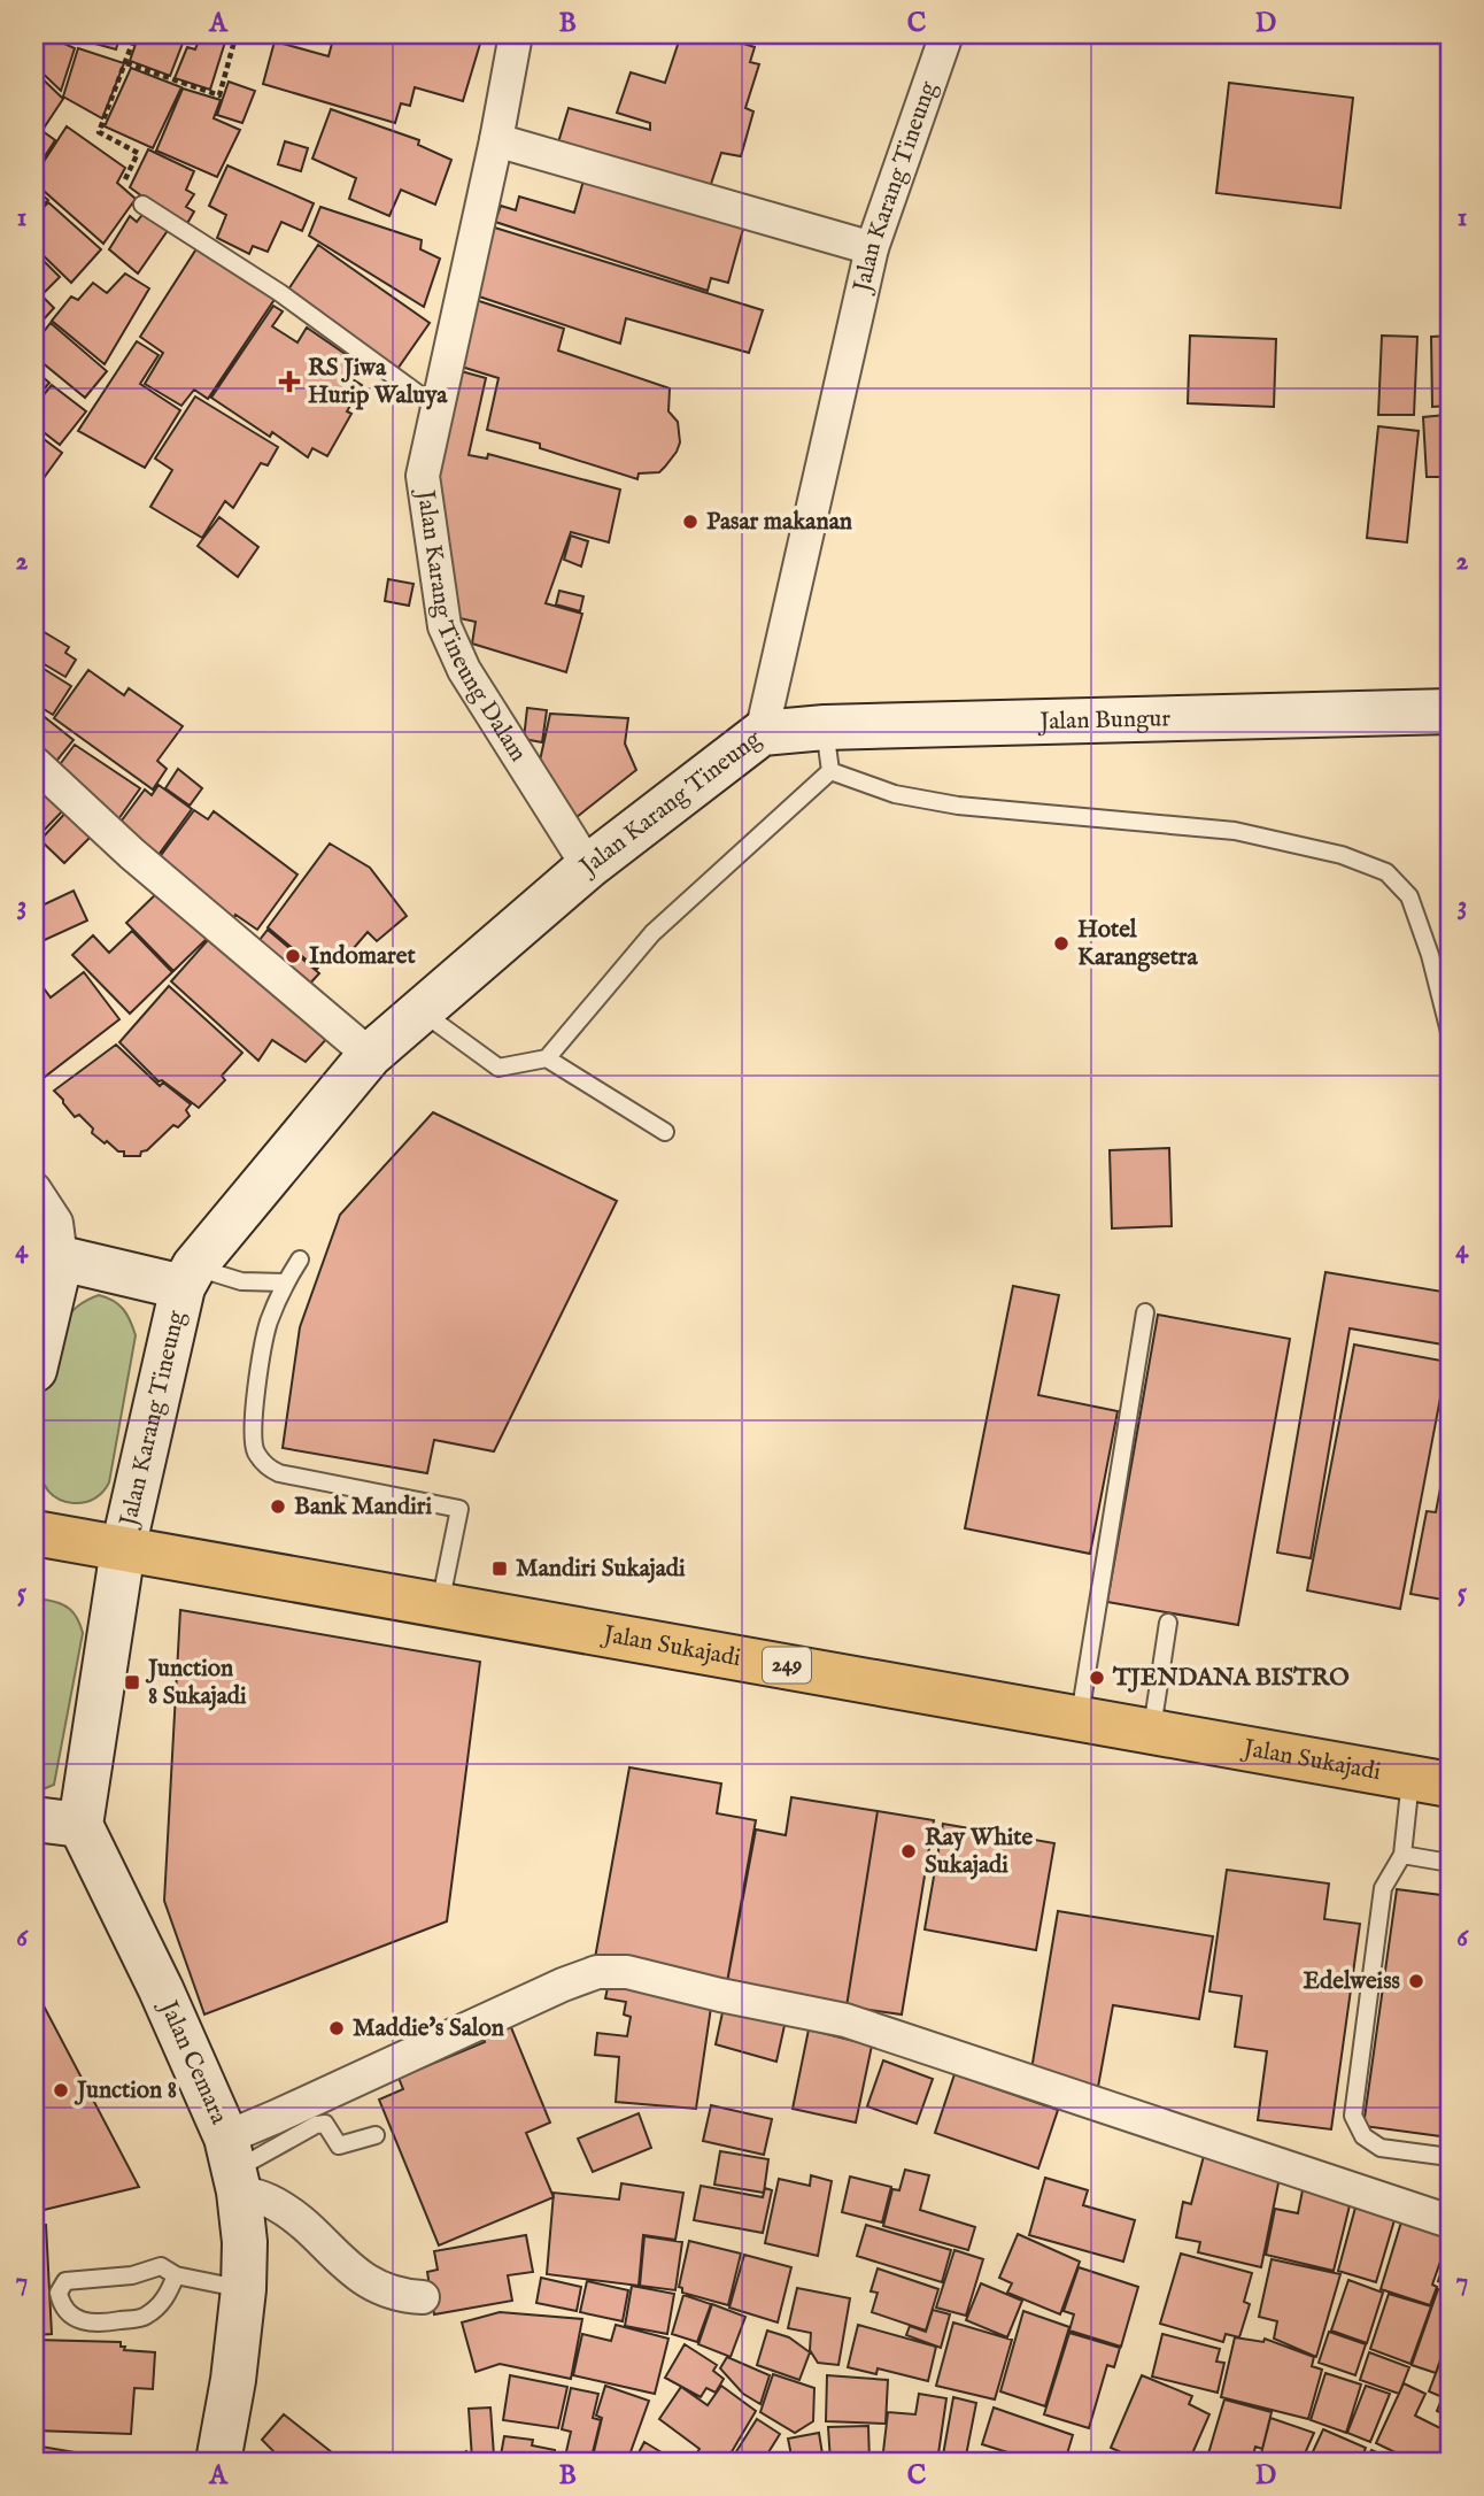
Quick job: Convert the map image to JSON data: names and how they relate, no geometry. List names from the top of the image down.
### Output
{
  "streets": {
    "main road": ["Jalan Sukajadi", "249"],
    "street": [
      "Jalan Karang Tineung",
      "Jalan Karang Tineung Dalam",
      "Jalan Bungur",
      "Jalan Cemara"
    ]
  },
  "crossings": [
    ["Jalan Karang Tineung", "Jalan Karang Tineung Dalam"],
    ["Jalan Karang Tineung", "Jalan Bungur"],
    ["Jalan Karang Tineung", "Jalan Sukajadi"]
  ],
  "places": {
    "health": ["RS Jiwa Hurip Waluya"],
    "other": [
      "Pasar makanan",
      "Hotel Karangsetra",
      "Indomaret",
      "Bank Mandiri",
      "TJENDANA BISTRO",
      "Ray White Sukajadi",
      "Edelweiss",
      "Maddie's Salon",
      "Junction 8"
    ],
    "transit": ["Mandiri Sukajadi", "Junction 8 Sukajadi"]
  },
  "grid": {
    "columns": [
      "A",
      "B",
      "C",
      "D"
    ],
    "rows": [
      "1",
      "2",
      "3",
      "4",
      "5",
      "6",
      "7"
    ]
  }
}
